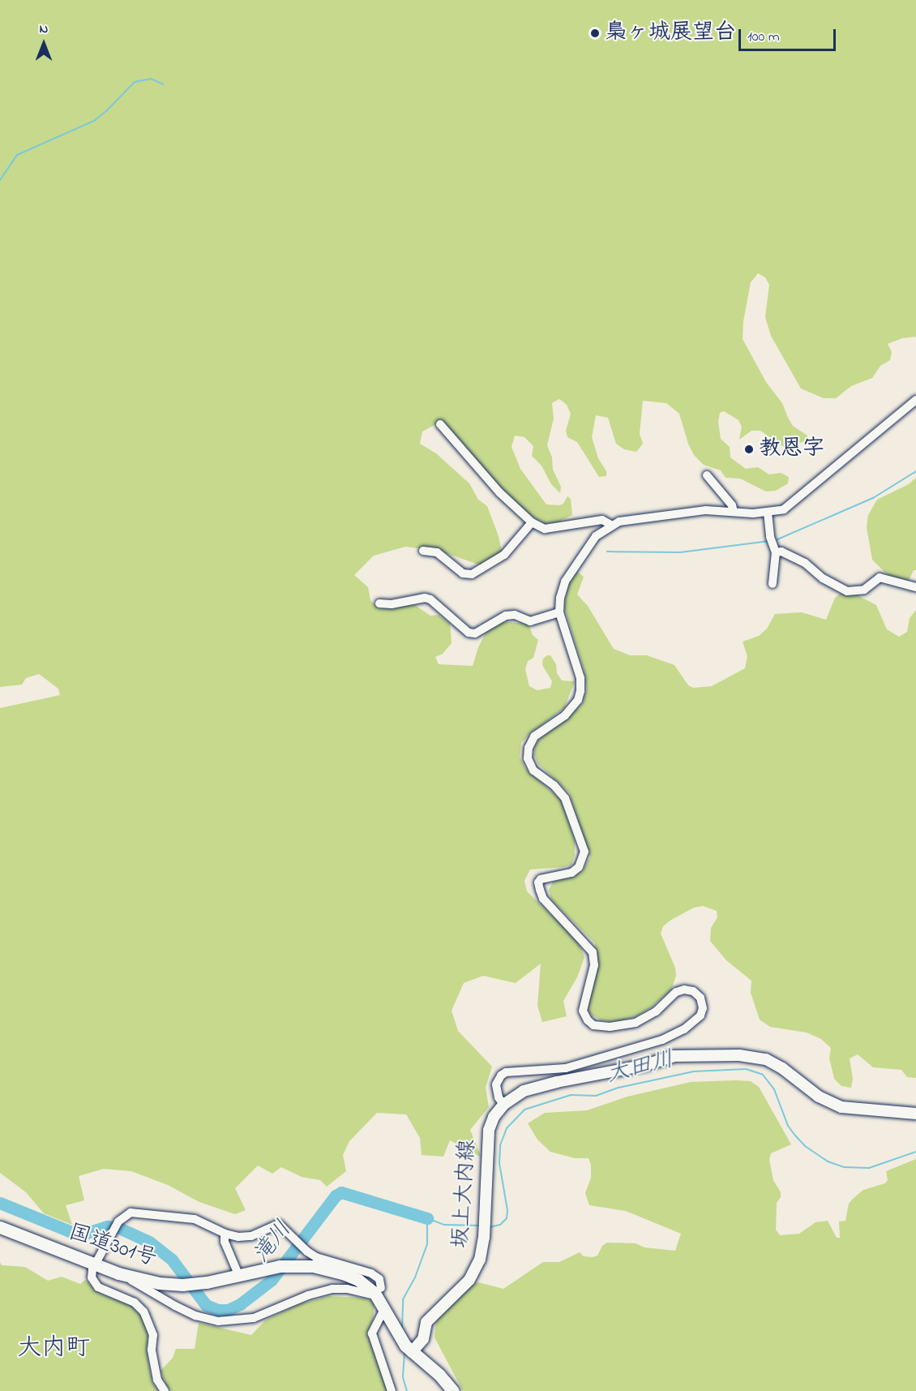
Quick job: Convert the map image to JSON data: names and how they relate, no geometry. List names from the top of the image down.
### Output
{
  "streets": {
    "highway": ["国道301号"],
    "main road": ["坂上大内線"]
  },
  "crossings": [
    ["坂上大内線", "国道301号"]
  ],
  "districts": ["大内町"],
  "water": ["大田川", "滝川"],
  "places": ["梟ヶ城展望台", "教恩字"],
  "scale_bar": "100 m",
  "north": "top"
}
